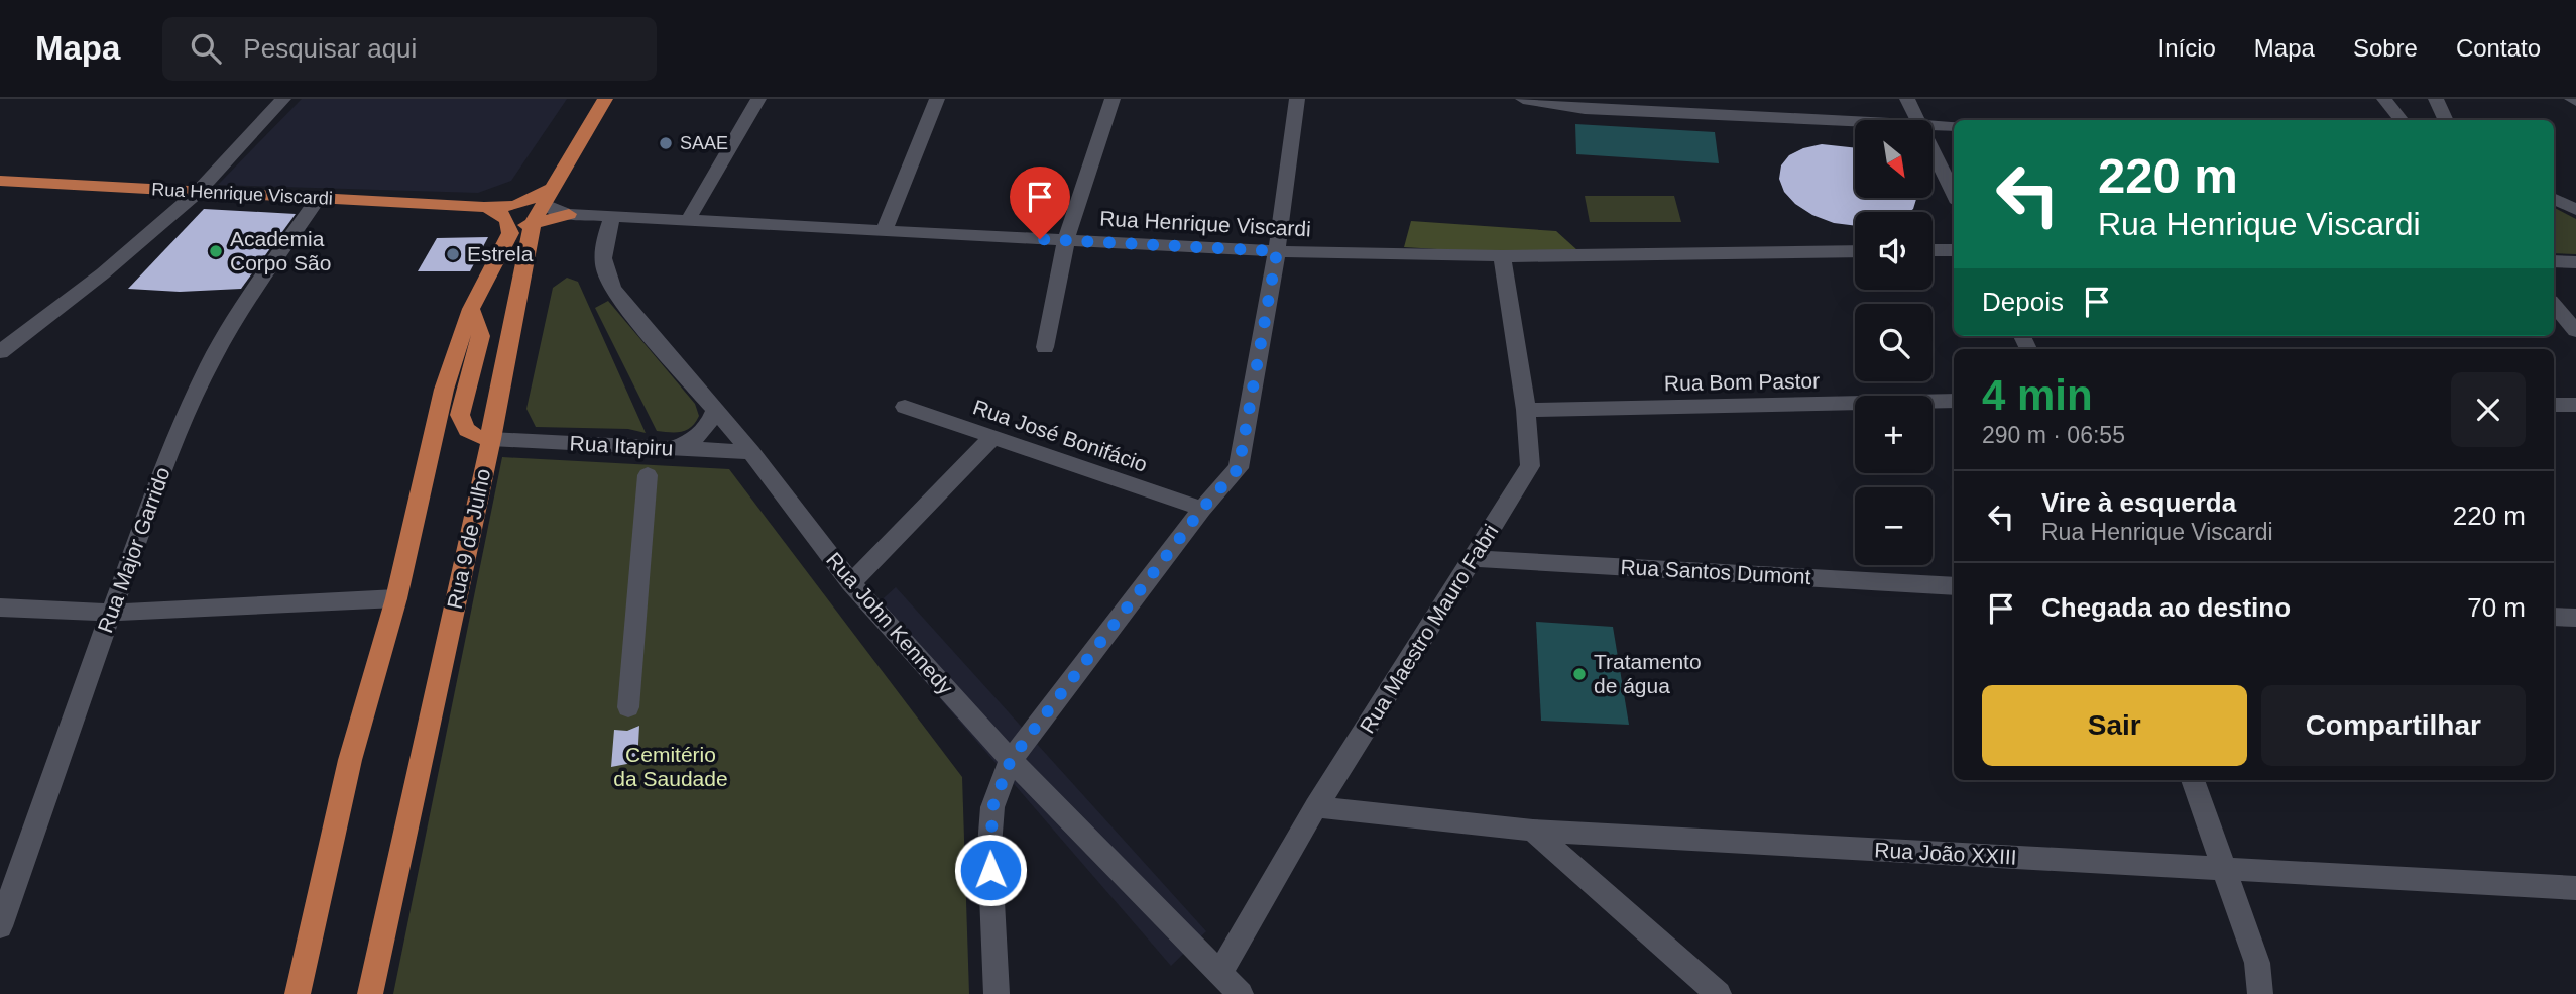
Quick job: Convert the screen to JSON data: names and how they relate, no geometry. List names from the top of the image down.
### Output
{
  "streets": {
    "main road": ["Rua Henrique Viscardi", "Rua 9 de Julho"],
    "street": [
      "Rua Bom Pastor",
      "Rua José Bonifácio",
      "Rua Itapiru",
      "Rua Major Garrido",
      "Rua Santos Dumont",
      "Rua John Kennedy",
      "Rua Maestro Mauro Fabri",
      "Rua João XXIII"
    ]
  },
  "crossings": [
    ["Rua Henrique Viscardi", "Rua 9 de Julho"],
    ["Rua Henrique Viscardi", "Rua Major Garrido"],
    ["Rua Henrique Viscardi", "Rua John Kennedy"],
    ["Rua Henrique Viscardi", "Rua Maestro Mauro Fabri"],
    ["Rua Bom Pastor", "Rua Maestro Mauro Fabri"],
    ["Rua Itapiru", "Rua 9 de Julho"],
    ["Rua Itapiru", "Rua John Kennedy"],
    ["Rua Santos Dumont", "Rua Maestro Mauro Fabri"],
    ["Rua John Kennedy", "Rua Maestro Mauro Fabri"],
    ["Rua Maestro Mauro Fabri", "Rua João XXIII"]
  ],
  "parks": ["Cemitério da Saudade"],
  "places": [
    "SAAE",
    "Academia Corpo São",
    "Estrela",
    "Tratamento de água"
  ],
  "north": "bottom right",
  "page": {
    "header": "Mapa",
    "search": "Pesquisar aqui",
    "nav": [
      "Início",
      "Mapa",
      "Sobre",
      "Contato"
    ],
    "map_buttons": ["+", "−"],
    "turn": ["220 m", "Rua Henrique Viscardi"],
    "then": "Depois",
    "heading": ["4 min", "290 m · 06:55"],
    "list": [
      {
        "name": "Vire à esquerda",
        "note": "Rua Henrique Viscardi",
        "value": "220 m"
      },
      {
        "name": "Chegada ao destino",
        "value": "70 m"
      }
    ],
    "buttons": ["Sair", "Compartilhar"]
  }
}
